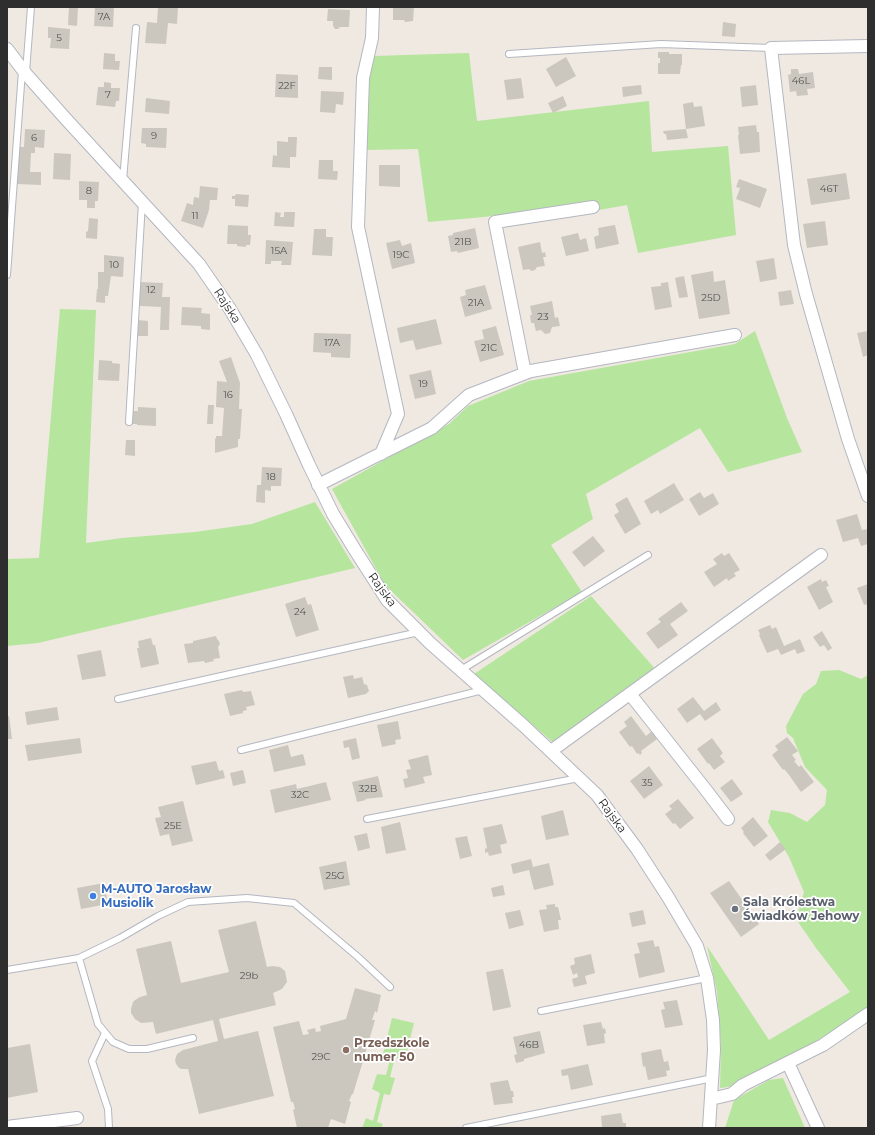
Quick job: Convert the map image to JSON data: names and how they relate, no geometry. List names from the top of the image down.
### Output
{
  "streets": {
    "street": ["Rajska"]
  },
  "places": ["M-AUTO Jarosław Musiolik", "Sala Królestwa Świadków Jehowy", "Przedszkole numer 50"],
  "house_numbers": [
    "7A",
    "5",
    "46L",
    "22F",
    "7",
    "9",
    "6",
    "46T",
    "8",
    "11",
    "21B",
    "15A",
    "19C",
    "10",
    "12",
    "25D",
    "21A",
    "23",
    "17A",
    "21C",
    "19",
    "16",
    "18",
    "24",
    "35",
    "32B",
    "32C",
    "25E",
    "25G",
    "29b",
    "46B",
    "29C"
  ]
}
